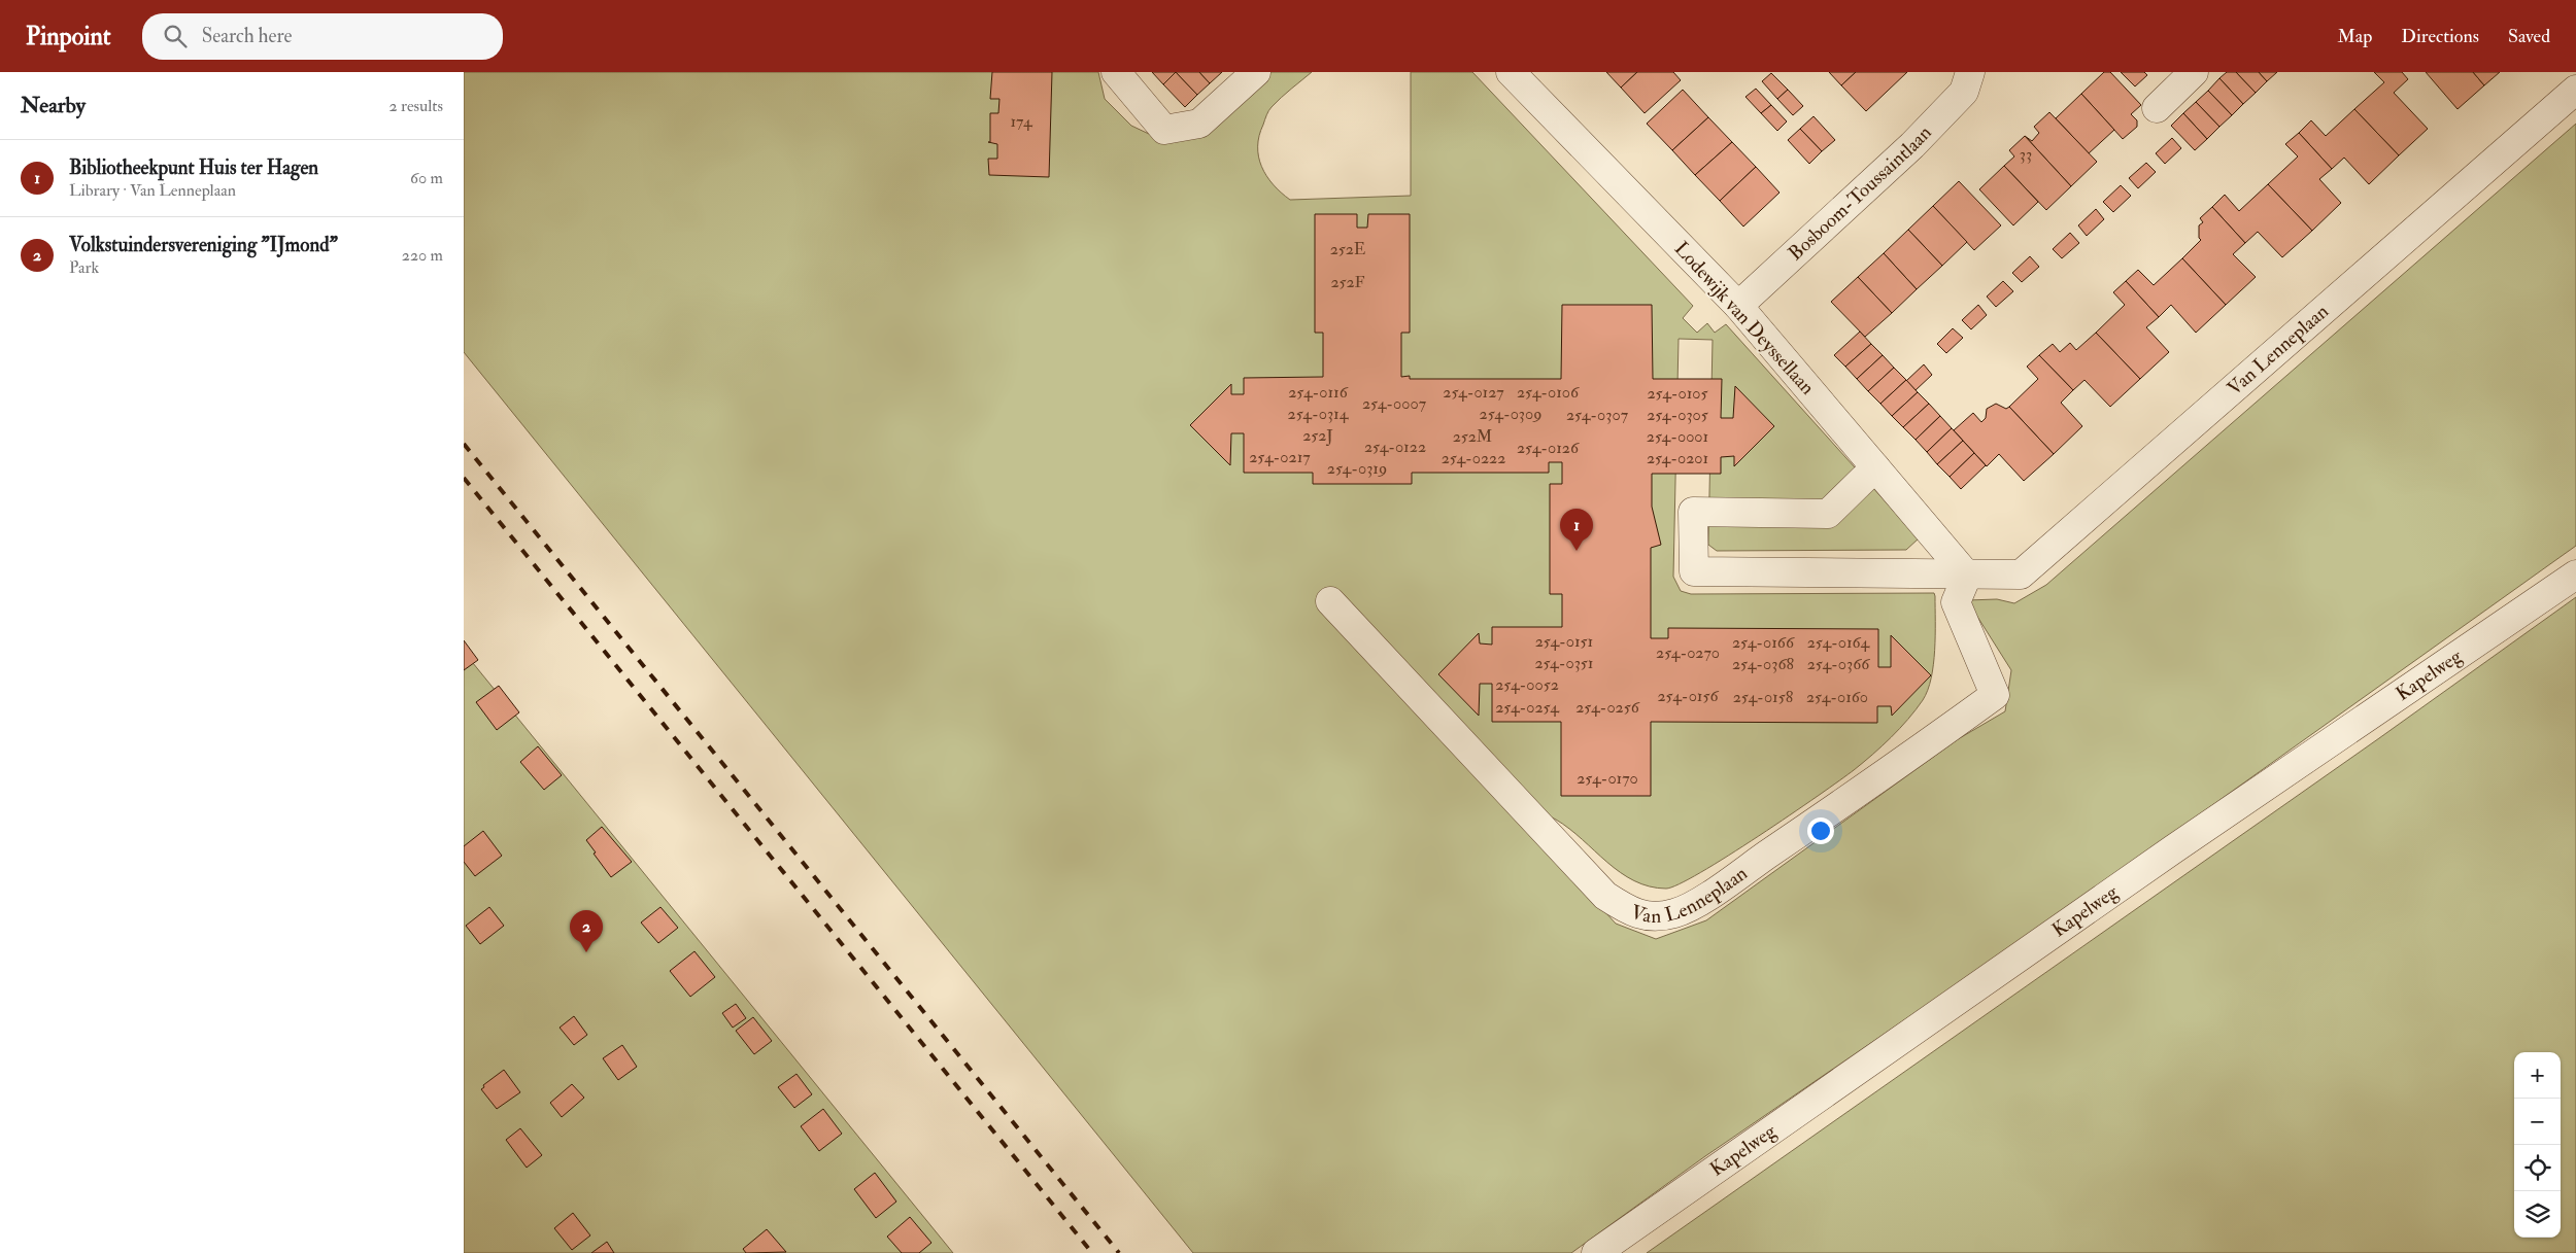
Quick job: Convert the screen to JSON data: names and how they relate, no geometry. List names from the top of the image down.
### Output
{
  "streets": {
    "street": [
      "Bosboom-Toussaintlaan",
      "Lodewijk van Deyssellaan",
      "Van Lenneplaan",
      "Kapelweg"
    ]
  },
  "crossings": [
    ["Bosboom-Toussaintlaan", "Lodewijk van Deyssellaan"],
    ["Lodewijk van Deyssellaan", "Van Lenneplaan"]
  ],
  "house_numbers": [
    "174",
    "33",
    "252E",
    "252F",
    "254-0116",
    "254-0127",
    "254-0106",
    "254-0105",
    "254-0007",
    "254-0314",
    "254-0309",
    "254-0307",
    "254-0305",
    "252J",
    "252M",
    "254-0001",
    "254-0122",
    "254-0126",
    "254-0217",
    "254-0222",
    "254-0201",
    "254-0319",
    "254-0151",
    "254-0166",
    "254-0164",
    "254-0270",
    "254-0351",
    "254-0368",
    "254-0366",
    "254-0052",
    "254-0156",
    "254-0158",
    "254-0160",
    "254-0254",
    "254-0256",
    "254-0170"
  ],
  "page": {
    "header": "Pinpoint",
    "search": "Search here",
    "nav": ["Map", "Directions", "Saved"],
    "heading": ["Nearby", "2 results"],
    "list": [
      {
        "mark": "1",
        "name": "Bibliotheekpunt Huis ter Hagen",
        "note": "Library · Van Lenneplaan",
        "value": "60 m"
      },
      {
        "mark": "2",
        "name": "Volkstuindersvereniging \"IJmond\"",
        "note": "Park",
        "value": "220 m"
      }
    ],
    "pins": ["1", "2"],
    "map_buttons": ["+", "−"]
  }
}
